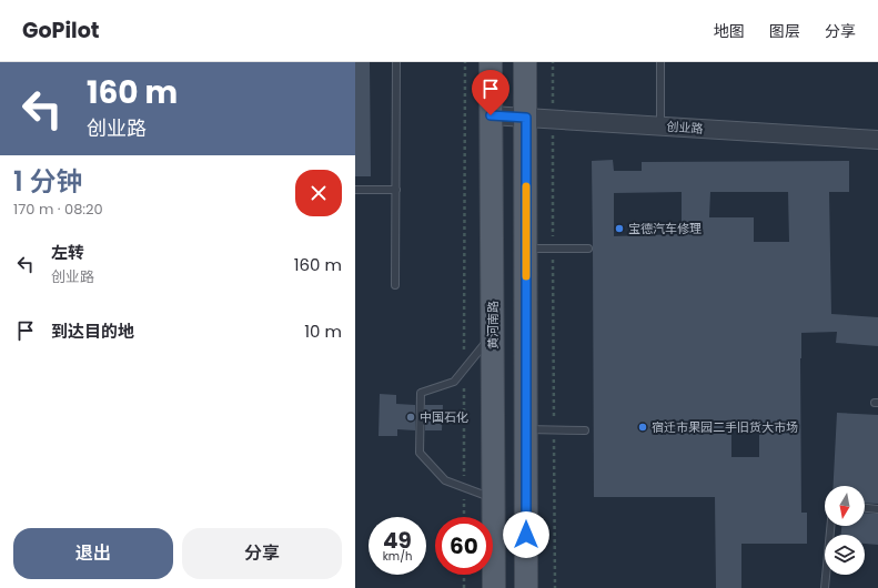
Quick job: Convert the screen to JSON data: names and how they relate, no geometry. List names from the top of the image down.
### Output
{
  "streets": {
    "main road": ["黄河南路"],
    "street": ["创业路"]
  },
  "crossings": [
    ["创业路", "黄河南路"]
  ],
  "places": ["宝德汽车修理", "中国石化", "宿迁市果园二手旧货大市场"],
  "north": "bottom",
  "page": {
    "header": "GoPilot",
    "nav": ["地图", "图层", "分享"],
    "turn": ["160 m", "创业路"],
    "heading": ["1 分钟", "170 m · 08:20"],
    "list": [
      {
        "name": "左转",
        "note": "创业路",
        "value": "160 m"
      },
      {
        "name": "到达目的地",
        "value": "10 m"
      }
    ],
    "speed": "49 km/h",
    "limit": "60",
    "buttons": ["退出", "分享"]
  }
}
